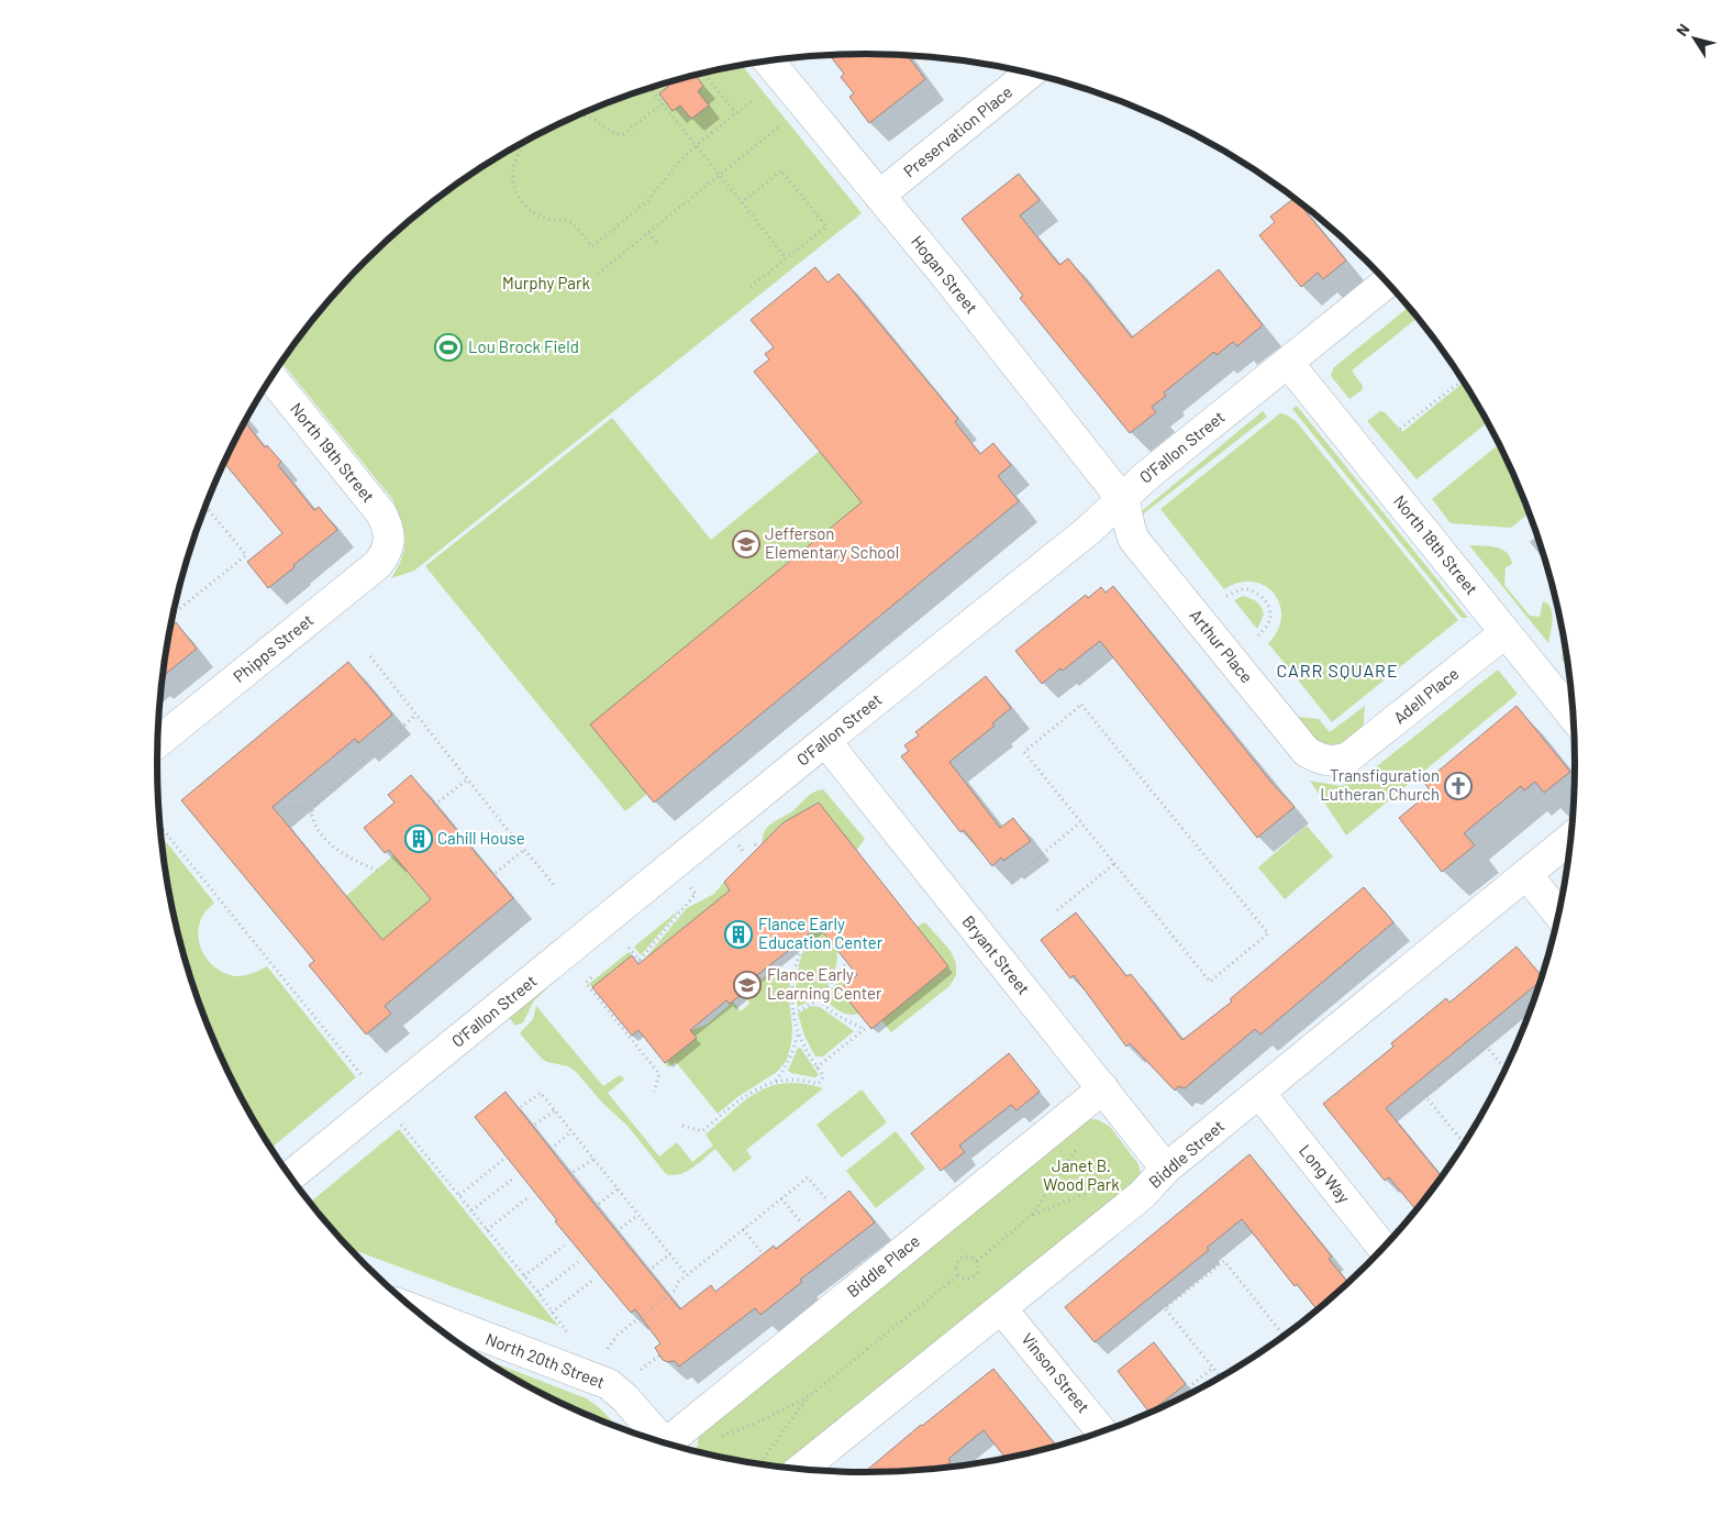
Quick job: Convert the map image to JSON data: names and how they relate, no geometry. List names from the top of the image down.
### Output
{
  "streets": {
    "street": [
      "Preservation Place",
      "Hogan Street",
      "O'Fallon Street",
      "North 19th Street",
      "North 18th Street",
      "Arthur Place",
      "Phipps Street",
      "Adell Place",
      "Bryant Street",
      "Biddle Street",
      "Long Way",
      "Biddle Place",
      "North 20th Street",
      "Vinson Street"
    ]
  },
  "crossings": [
    ["Preservation Place", "Hogan Street"],
    ["Hogan Street", "O'Fallon Street"],
    ["Hogan Street", "Arthur Place"],
    ["O'Fallon Street", "North 18th Street"],
    ["O'Fallon Street", "Arthur Place"],
    ["O'Fallon Street", "Bryant Street"],
    ["North 19th Street", "Phipps Street"],
    ["North 18th Street", "Adell Place"],
    ["Arthur Place", "Adell Place"],
    ["Bryant Street", "Biddle Street"],
    ["Bryant Street", "Biddle Place"],
    ["Biddle Street", "Long Way"],
    ["Biddle Street", "Vinson Street"]
  ],
  "districts": ["CARR SQUARE"],
  "parks": ["Murphy Park", "Janet B. Wood Park"],
  "places": {
    "sports": ["Lou Brock Field"],
    "school or university": ["Jefferson Elementary School", "Flance Early Learning Center"],
    "church": ["Transfiguration Lutheran Church"],
    "building": ["Cahill House", "Flance Early Education Center"]
  },
  "north": "top left"
}
